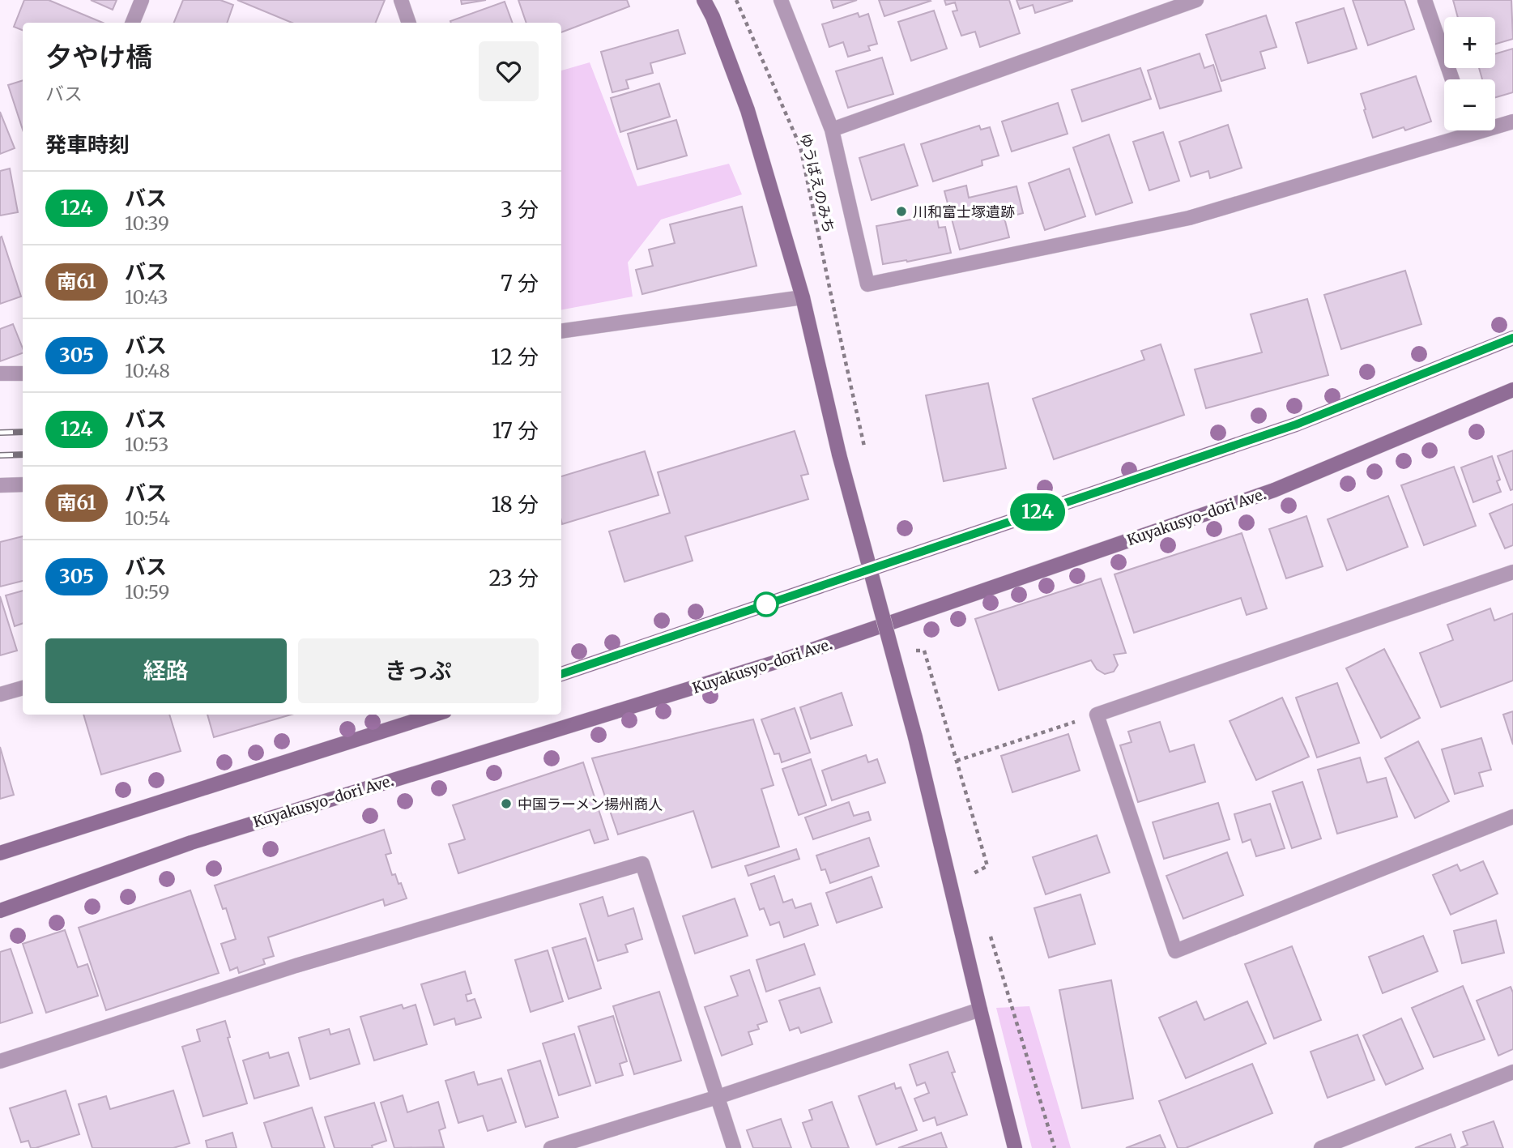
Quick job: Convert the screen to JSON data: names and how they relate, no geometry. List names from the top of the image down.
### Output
{
  "streets": {
    "street": ["Kuyakusyo-dori Ave."],
    "path": ["ゆうばえのみち"]
  },
  "places": ["川和富士塚遺跡", "中国ラーメン揚州商人"],
  "lines": ["bus line 124"],
  "page": {
    "on_map": "124",
    "map_buttons": ["+", "−"],
    "heading": [
      ["夕やけ橋", "バス"],
      "発車時刻"
    ],
    "list": [
      {
        "mark": "124",
        "name": "バス",
        "note": "10:39",
        "value": "3 分"
      },
      {
        "mark": "南61",
        "name": "バス",
        "note": "10:43",
        "value": "7 分"
      },
      {
        "mark": "305",
        "name": "バス",
        "note": "10:48",
        "value": "12 分"
      },
      {
        "mark": "124",
        "name": "バス",
        "note": "10:53",
        "value": "17 分"
      },
      {
        "mark": "南61",
        "name": "バス",
        "note": "10:54",
        "value": "18 分"
      },
      {
        "mark": "305",
        "name": "バス",
        "note": "10:59",
        "value": "23 分"
      }
    ],
    "buttons": ["経路", "きっぷ"]
  }
}
